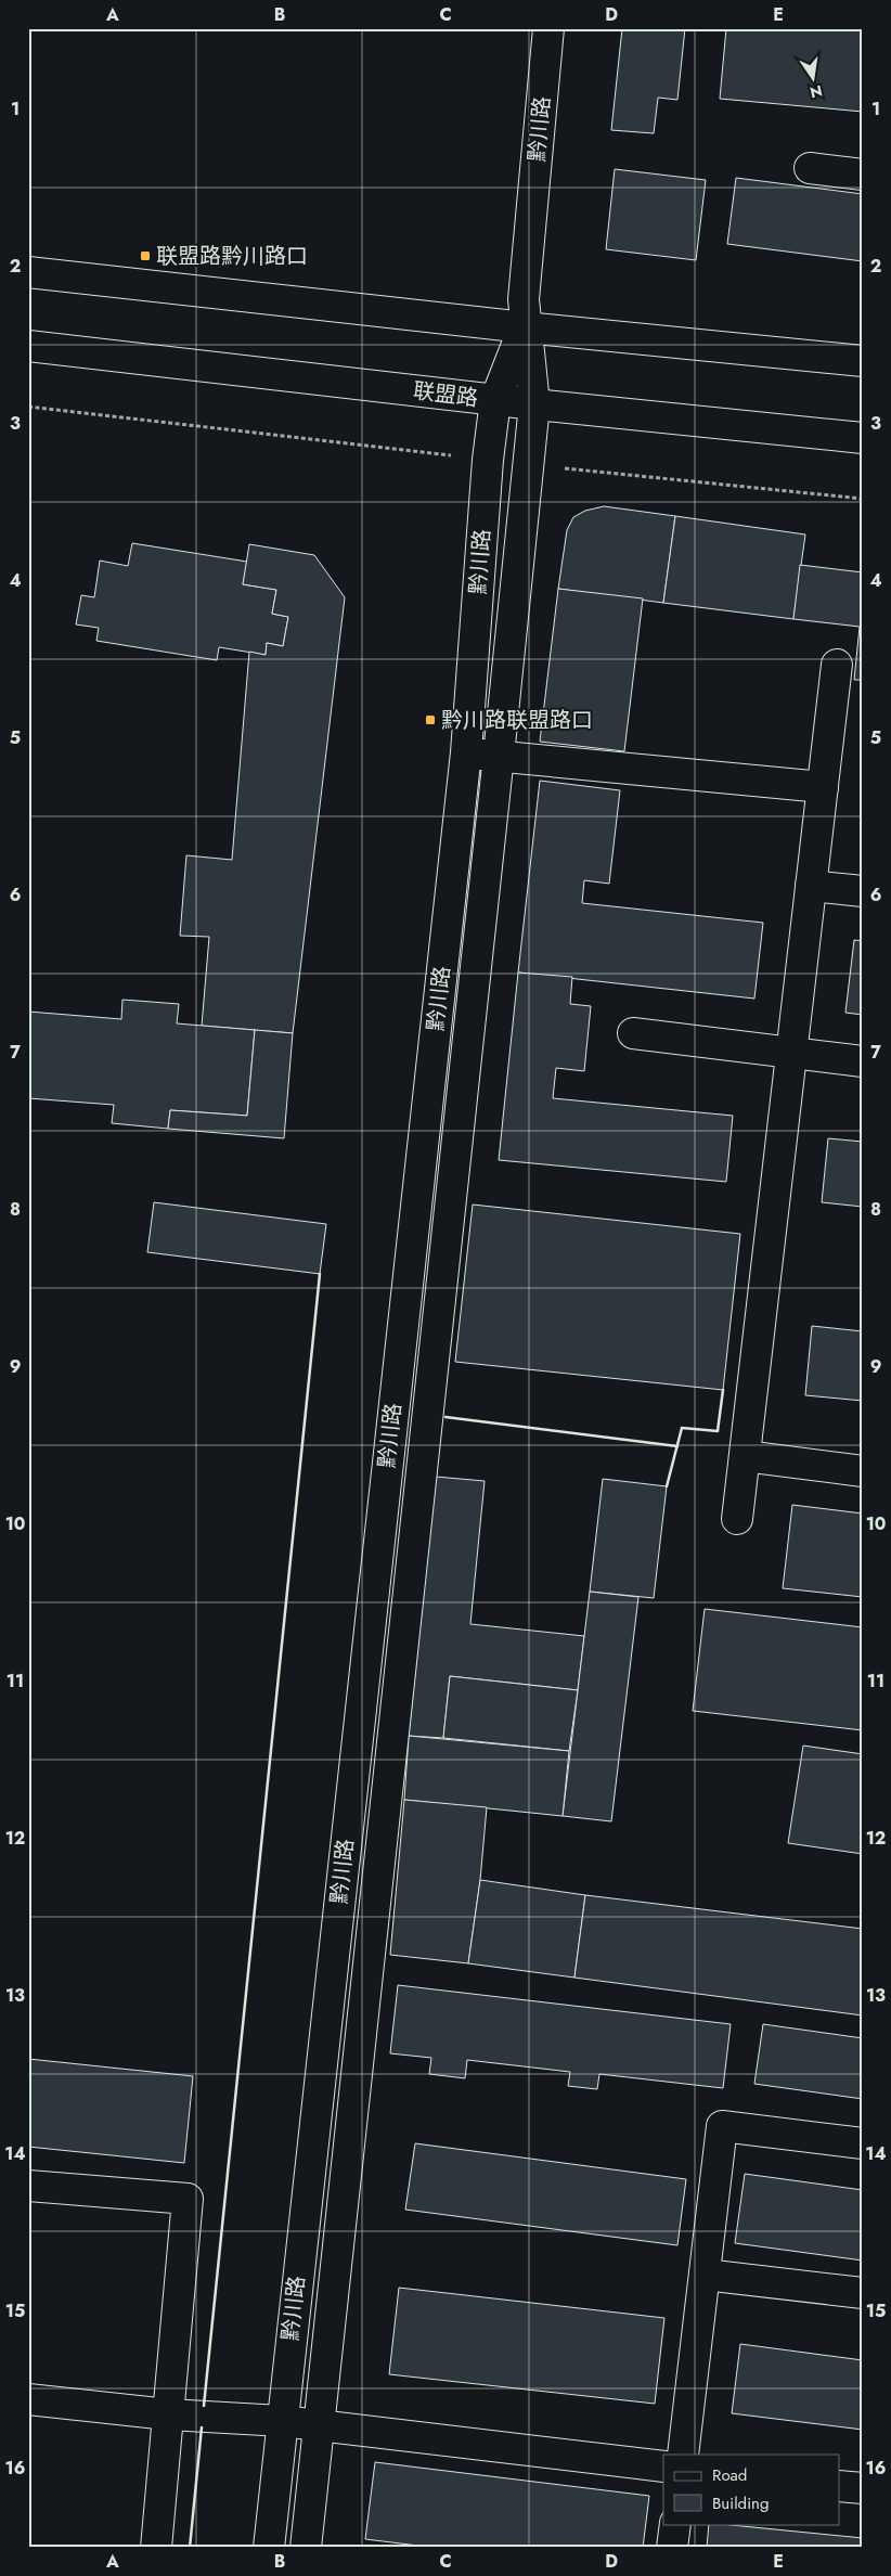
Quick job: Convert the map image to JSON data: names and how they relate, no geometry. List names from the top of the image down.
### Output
{
  "streets": {
    "street": ["黔川路", "联盟路"]
  },
  "crossings": [
    ["黔川路", "联盟路"]
  ],
  "places": {
    "transit": ["联盟路黔川路口", "黔川路联盟路口"]
  },
  "legend": ["Road", "Building"],
  "north": "bottom",
  "grid": {
    "columns": [
      "A",
      "B",
      "C",
      "D",
      "E"
    ],
    "rows": [
      "1",
      "2",
      "3",
      "4",
      "5",
      "6",
      "7",
      "8",
      "9",
      "10",
      "11",
      "12",
      "13",
      "14",
      "15",
      "16"
    ]
  }
}
